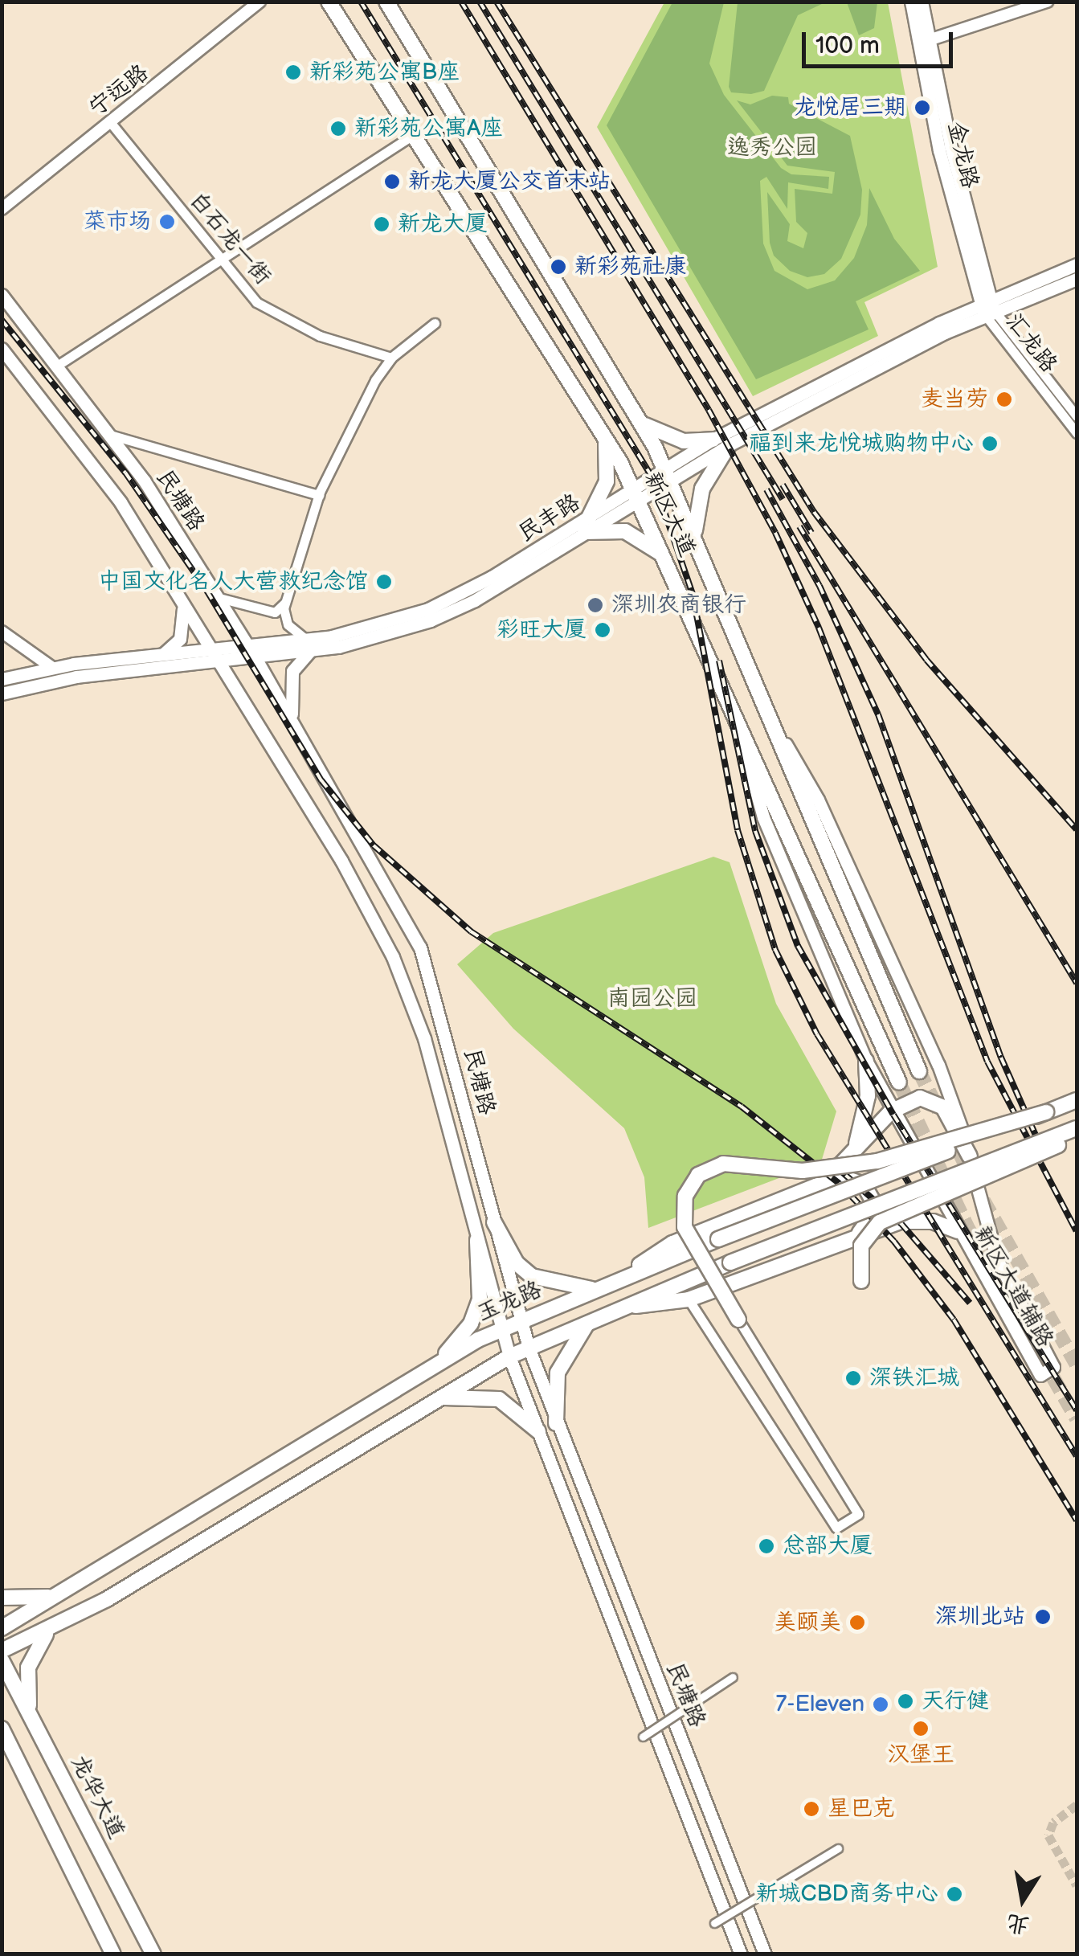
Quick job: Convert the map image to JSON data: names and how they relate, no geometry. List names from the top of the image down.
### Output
{
  "streets": {
    "main road": [
      "金龙路",
      "民塘路",
      "新区大道",
      "民丰路",
      "新区大道辅路",
      "玉龙路",
      "龙华大道"
    ],
    "street": ["宁远路", "白石龙一街", "汇龙路"]
  },
  "crossings": [
    ["宁远路", "白石龙一街"],
    ["金龙路", "汇龙路"],
    ["金龙路", "民丰路"],
    ["汇龙路", "民丰路"],
    ["民塘路", "民丰路"],
    ["民塘路", "玉龙路"],
    ["新区大道", "民丰路"],
    ["新区大道", "新区大道辅路"]
  ],
  "parks": ["逸秀公园", "南园公园"],
  "places": [
    "新彩苑公寓B座",
    "龙悦居三期",
    "新彩苑公寓A座",
    "新龙大厦公交首末站",
    "菜市场",
    "新龙大厦",
    "新彩苑社康",
    "麦当劳",
    "福到来龙悦城购物中心",
    "中国文化名人大营救纪念馆",
    "深圳农商银行",
    "彩旺大厦",
    "深铁汇城",
    "总部大厦",
    "深圳北站",
    "美颐美",
    "天行健",
    "7-Eleven",
    "汉堡王",
    "星巴克",
    "新城CBD商务中心"
  ],
  "scale_bar": "100 m",
  "north": "bottom"
}
